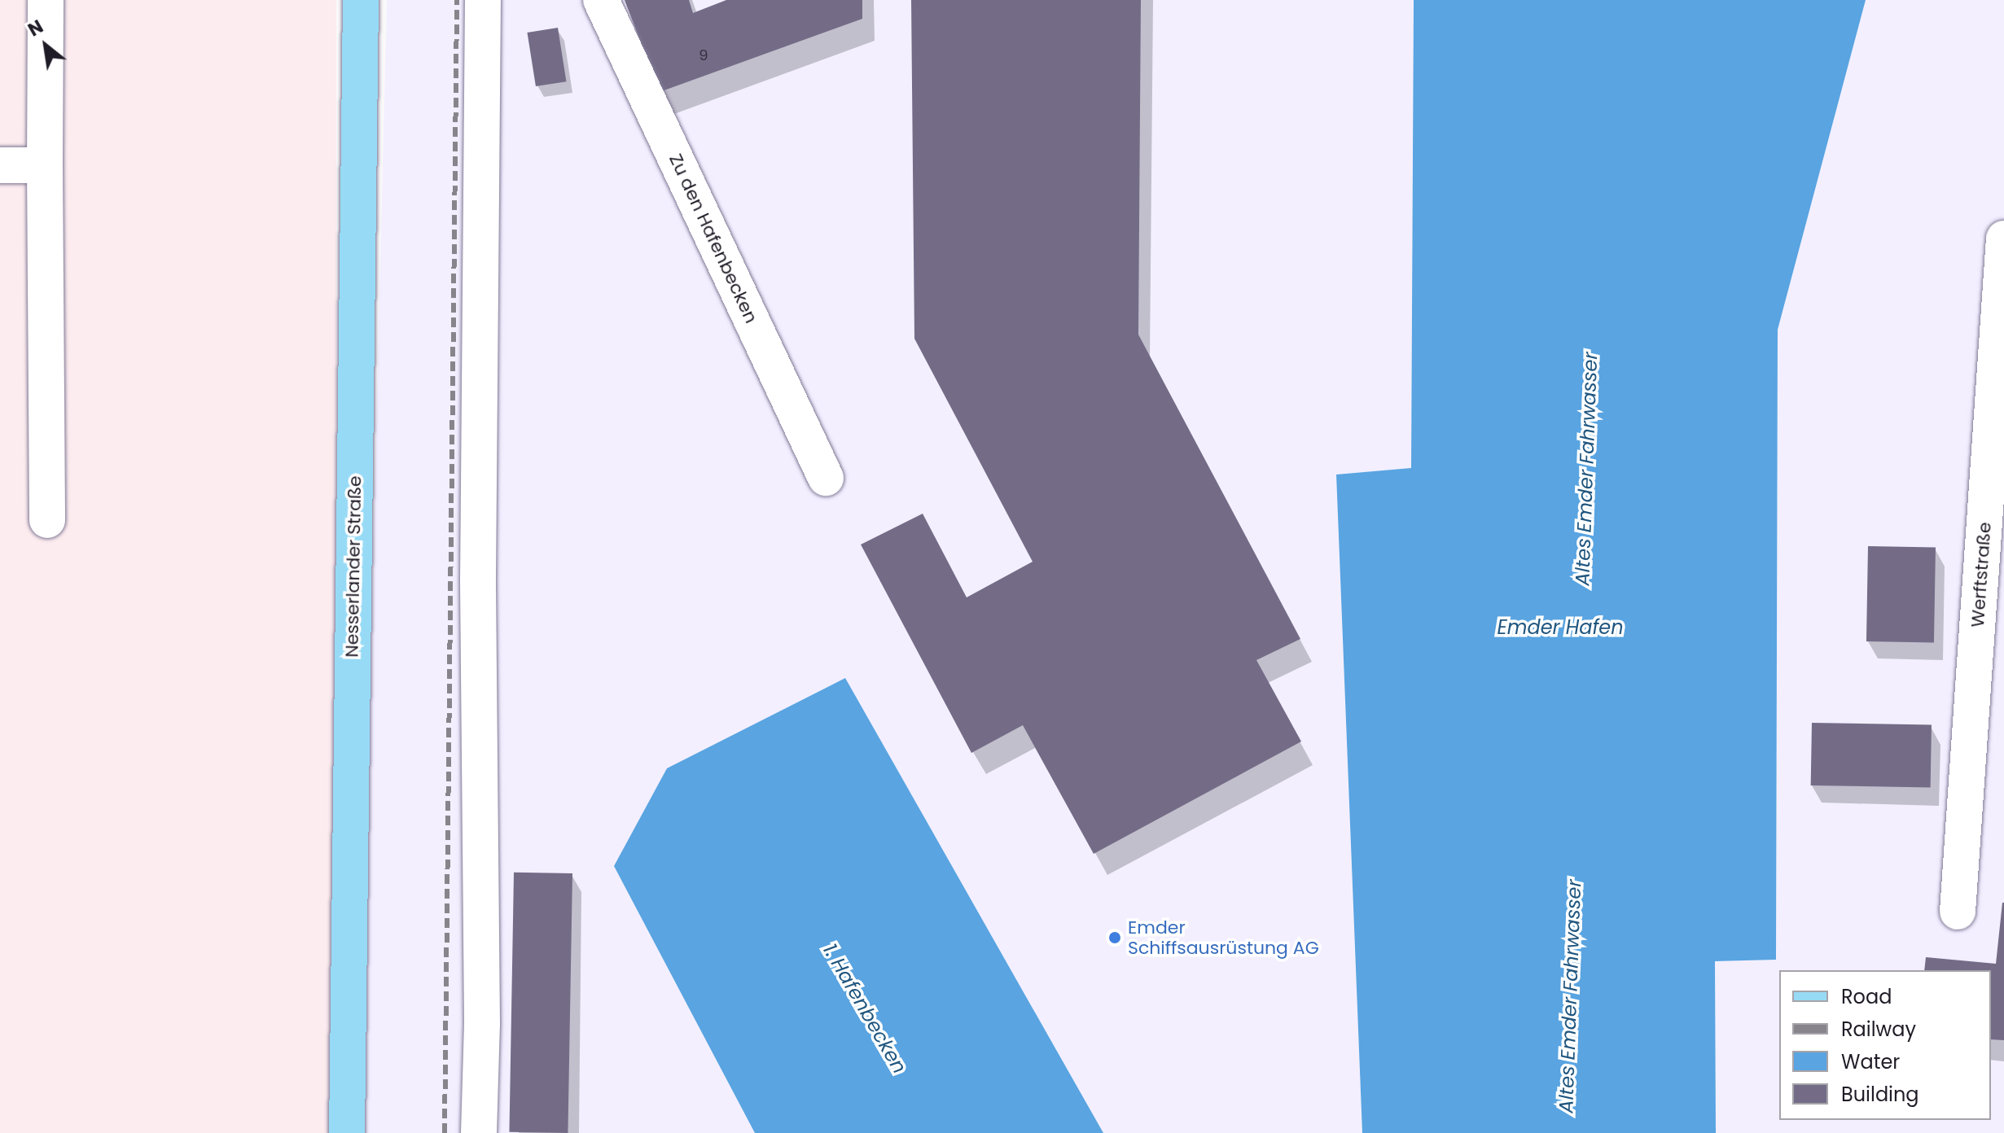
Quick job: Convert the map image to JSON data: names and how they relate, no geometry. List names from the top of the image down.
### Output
{
  "streets": {
    "main road": ["Nesserlander Straße"],
    "street": ["Zu den Hafenbecken", "Werftstraße"]
  },
  "water": ["Altes Emder Fahrwasser", "Emder Hafen", "1. Hafenbecken"],
  "places": ["Emder Schiffsausrüstung AG"],
  "house_numbers": ["9"],
  "legend": [
    "Road",
    "Railway",
    "Water",
    "Building"
  ],
  "north": "top left"
}
